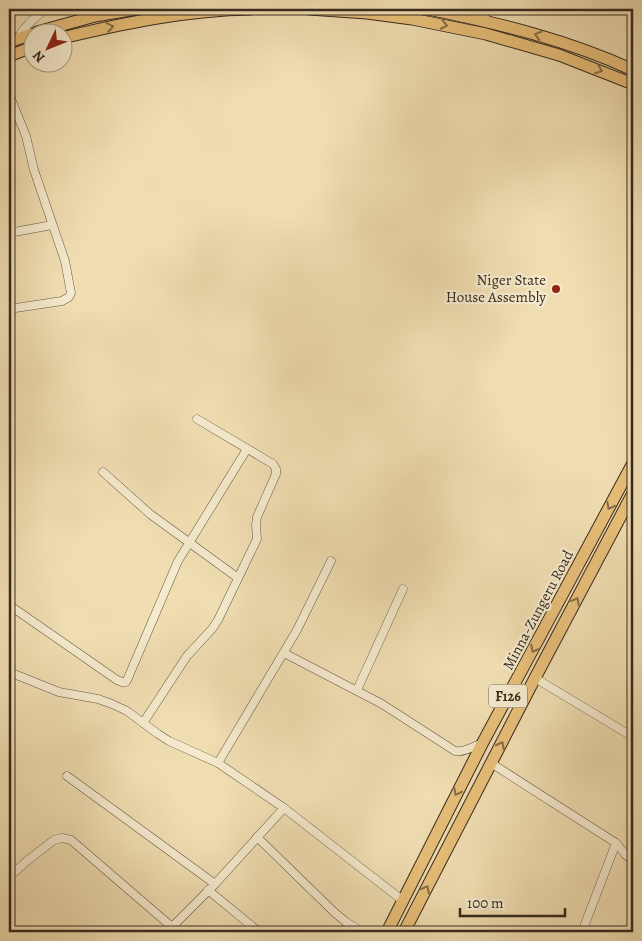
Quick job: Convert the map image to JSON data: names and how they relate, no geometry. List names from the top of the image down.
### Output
{
  "streets": {
    "main road": ["Minna-Zungeru Road", "F126"]
  },
  "places": ["Niger State House Assembly"],
  "scale_bar": "100 m",
  "north": "bottom left"
}
